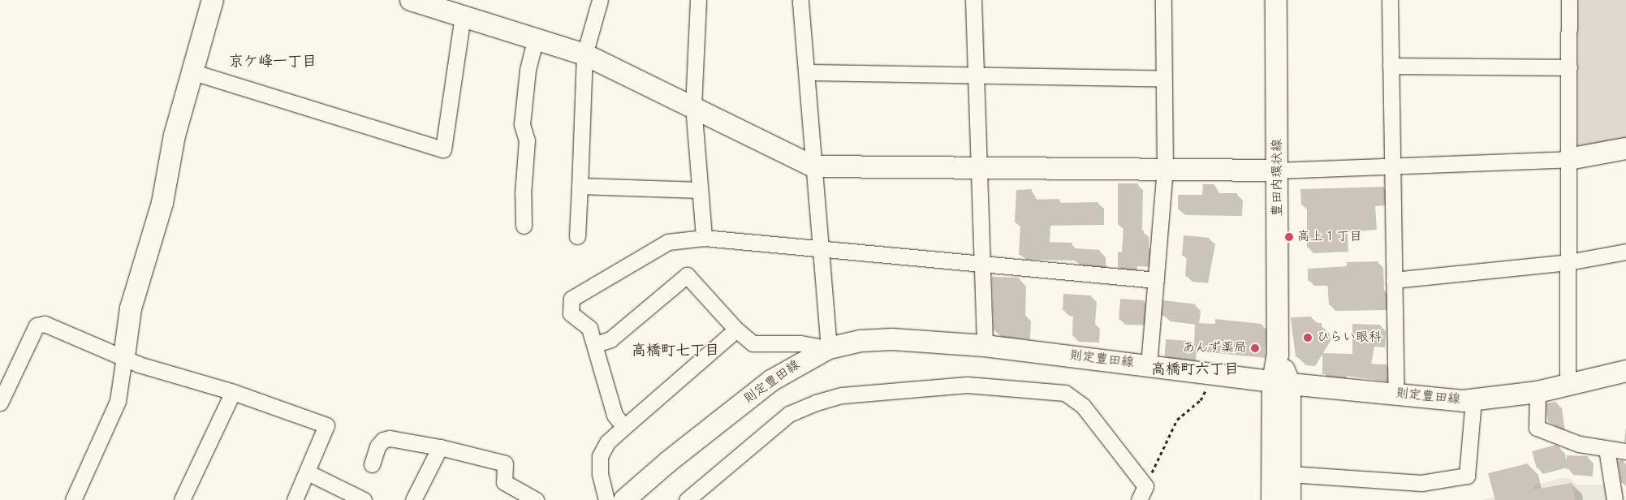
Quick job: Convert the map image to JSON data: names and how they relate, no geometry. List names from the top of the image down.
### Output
{
  "streets": {
    "street": ["豊田内環状線", "則定豊田線"]
  },
  "crossings": [
    ["豊田内環状線", "則定豊田線"]
  ],
  "districts": ["京ケ峰一丁目", "高橋町七丁目", "高橋町六丁目"],
  "places": ["高上１丁目", "ひらい眼科", "あんず薬局"]
}
